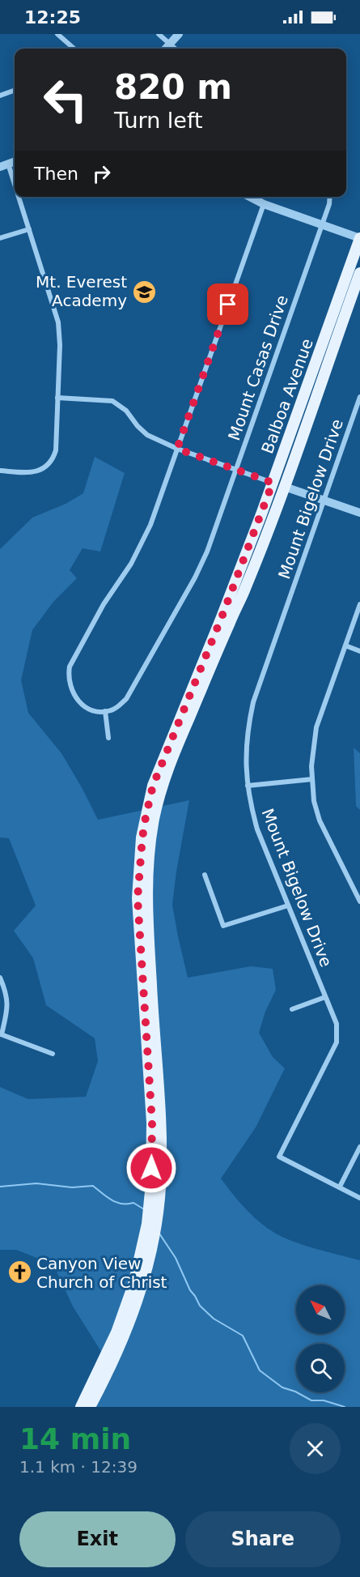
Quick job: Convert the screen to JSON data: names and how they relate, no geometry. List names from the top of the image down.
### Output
{
  "streets": {
    "main road": ["Balboa Avenue"],
    "street": ["Mount Casas Drive", "Mount Bigelow Drive"]
  },
  "places": {
    "school or university": ["Mt. Everest Academy"],
    "church": ["Canyon View Church of Christ"]
  },
  "north": "top left",
  "page": {
    "status": "12:25",
    "turn": ["820 m", "Turn left"],
    "then": "Then",
    "heading": ["14 min", "1.1 km · 12:39"],
    "buttons": ["Exit", "Share"]
  }
}
